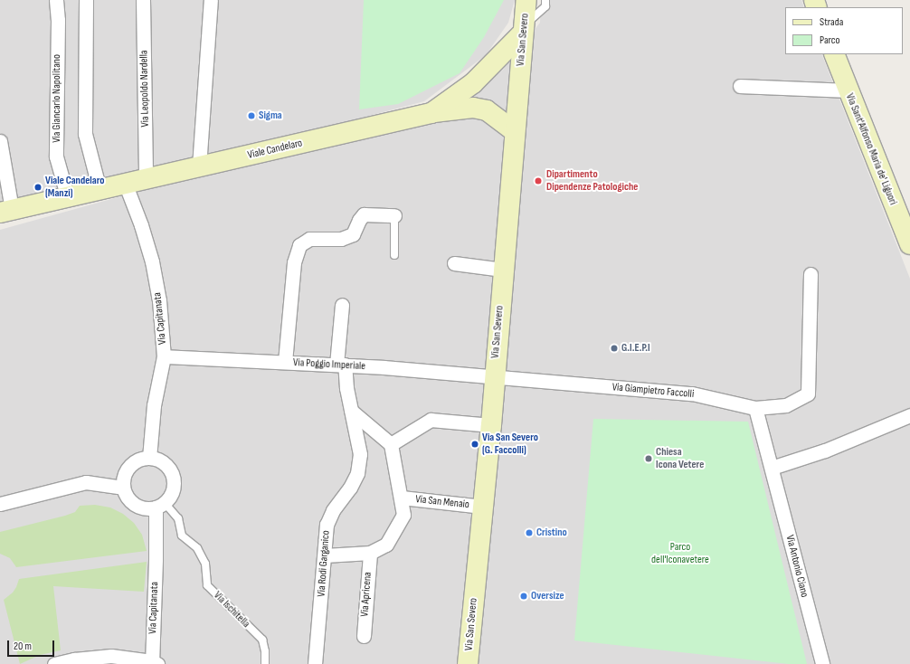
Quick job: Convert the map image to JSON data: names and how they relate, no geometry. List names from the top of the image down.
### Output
{
  "streets": {
    "main road": ["Via San Severo", "Viale Candelaro", "Via Sant'Alfonso Maria de' Liguori"],
    "street": [
      "Via Leopoldo Nardella",
      "Via Giancarlo Napolitano",
      "Via Capitanata",
      "Via Poggio Imperiale",
      "Via Giampietro Faccolli",
      "Via San Menaio",
      "Via Rodi Garganico",
      "Via Antonio Ciano",
      "Via Apricena"
    ],
    "lane": ["Via Ischitella"]
  },
  "crossings": [
    ["Via San Severo", "Viale Candelaro"],
    ["Via San Severo", "Via Poggio Imperiale"],
    ["Via San Severo", "Via Giampietro Faccolli"],
    ["Via San Severo", "Via San Menaio"],
    ["Via Leopoldo Nardella", "Viale Candelaro"],
    ["Via Giancarlo Napolitano", "Viale Candelaro"],
    ["Viale Candelaro", "Via Capitanata"],
    ["Via Capitanata", "Via Poggio Imperiale"],
    ["Via Capitanata", "Via Ischitella"],
    ["Via Poggio Imperiale", "Via Giampietro Faccolli"],
    ["Via Poggio Imperiale", "Via Rodi Garganico"],
    ["Via Giampietro Faccolli", "Via Antonio Ciano"]
  ],
  "parks": ["Parco dell'Iconavetere"],
  "places": [
    "Sigma",
    "Dipartimento Dipendenze Patologiche",
    "Viale Candelaro (Manzi)",
    "G.I.E.P.I",
    "Via San Severo (G. Faccolli)",
    "Chiesa Icona Vetere",
    "Cristino",
    "Oversize"
  ],
  "legend": ["Strada", "Parco"],
  "scale_bar": "20 m"
}
